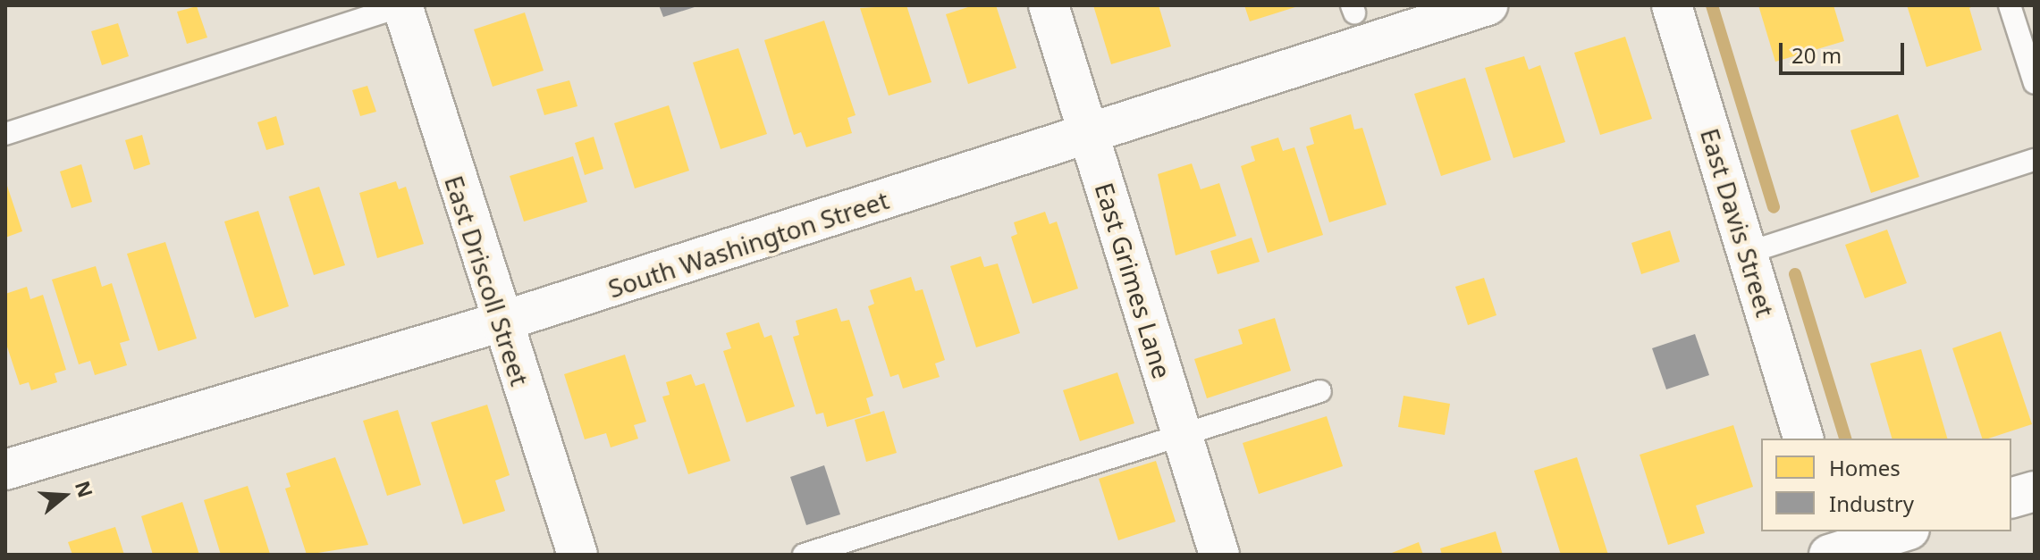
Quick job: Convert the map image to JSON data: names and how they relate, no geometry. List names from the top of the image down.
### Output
{
  "streets": {
    "street": [
      "East Davis Street",
      "South Washington Street",
      "East Driscoll Street",
      "East Grimes Lane"
    ]
  },
  "crossings": [
    ["South Washington Street", "East Driscoll Street"],
    ["South Washington Street", "East Grimes Lane"]
  ],
  "legend": ["Homes", "Industry"],
  "scale_bar": "20 m",
  "north": "right"
}
